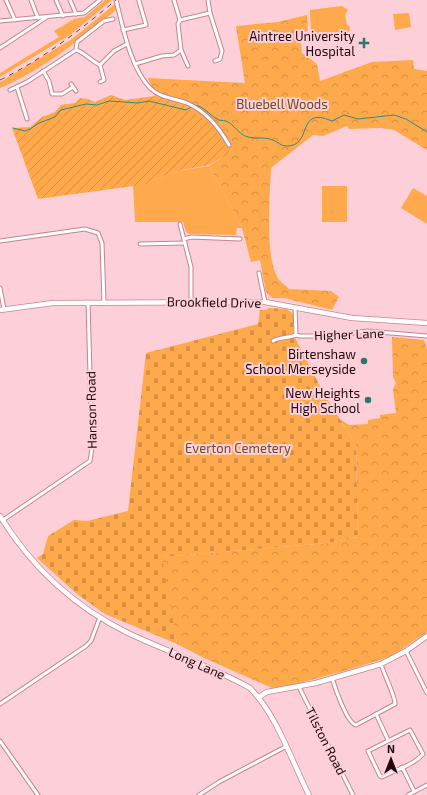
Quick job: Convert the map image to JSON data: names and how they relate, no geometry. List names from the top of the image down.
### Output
{
  "streets": {
    "street": [
      "Brookfield Drive",
      "Higher Lane",
      "Hanson Road",
      "Long Lane",
      "Tilston Road"
    ]
  },
  "crossings": [
    ["Brookfield Drive", "Higher Lane"],
    ["Brookfield Drive", "Hanson Road"],
    ["Hanson Road", "Long Lane"]
  ],
  "parks": ["Bluebell Woods", "Everton Cemetery"],
  "places": {
    "health": ["Aintree University Hospital"],
    "other": ["Birtenshaw School Merseyside", "New Heights High School"]
  },
  "north": "top"
}
